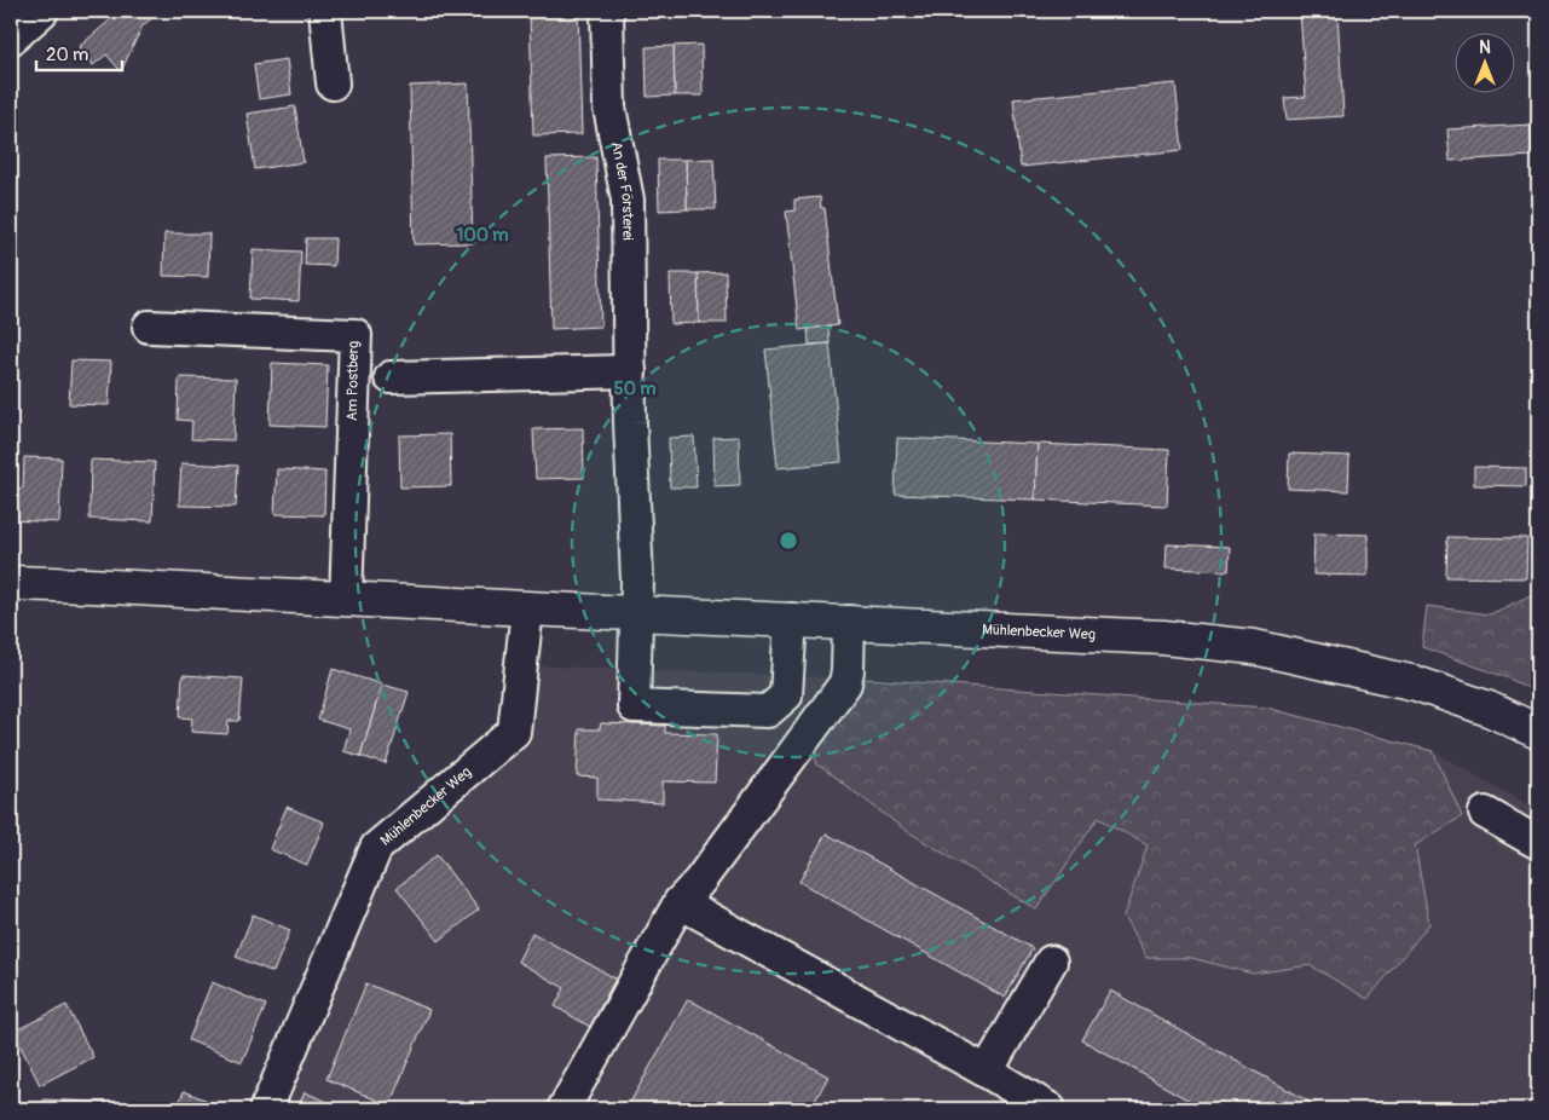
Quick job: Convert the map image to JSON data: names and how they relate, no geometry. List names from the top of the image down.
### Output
{
  "streets": {
    "main road": ["Mühlenbecker Weg"],
    "street": ["An der Försterei", "Am Postberg"]
  },
  "crossings": [
    ["An der Försterei", "Mühlenbecker Weg"],
    ["Am Postberg", "Mühlenbecker Weg"]
  ],
  "scale_bar": "20 m",
  "north": "top",
  "rings": ["100 m", "50 m"]
}
